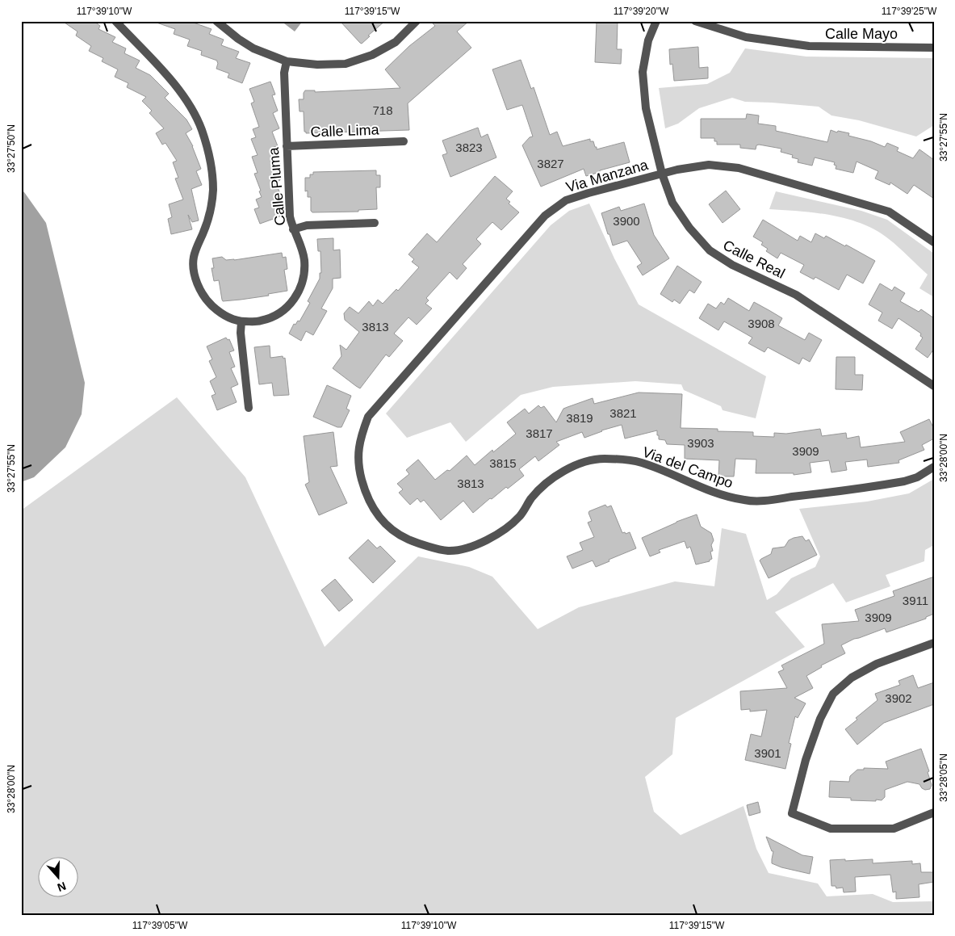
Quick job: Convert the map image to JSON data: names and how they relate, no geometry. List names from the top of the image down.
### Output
{
  "streets": {
    "street": [
      "Calle Mayo",
      "Calle Lima",
      "Via Manzana",
      "Calle Pluma",
      "Calle Real",
      "Via del Campo"
    ]
  },
  "crossings": [
    ["Calle Lima", "Calle Pluma"],
    ["Via Manzana", "Calle Real"],
    ["Via Manzana", "Via del Campo"]
  ],
  "house_numbers": [
    "718",
    "3823",
    "3827",
    "3900",
    "3908",
    "3813",
    "3821",
    "3819",
    "3817",
    "3903",
    "3909",
    "3815",
    "3813",
    "3911",
    "3909",
    "3902",
    "3901"
  ],
  "north": "bottom",
  "coordinates": [
    "117°39'10\"W",
    "117°39'15\"W",
    "117°39'20\"W",
    "117°39'25\"W",
    "33°27'55\"N",
    "33°27'50\"N",
    "33°28'00\"N",
    "33°28'05\"N",
    "117°39'05\"W"
  ]
}
